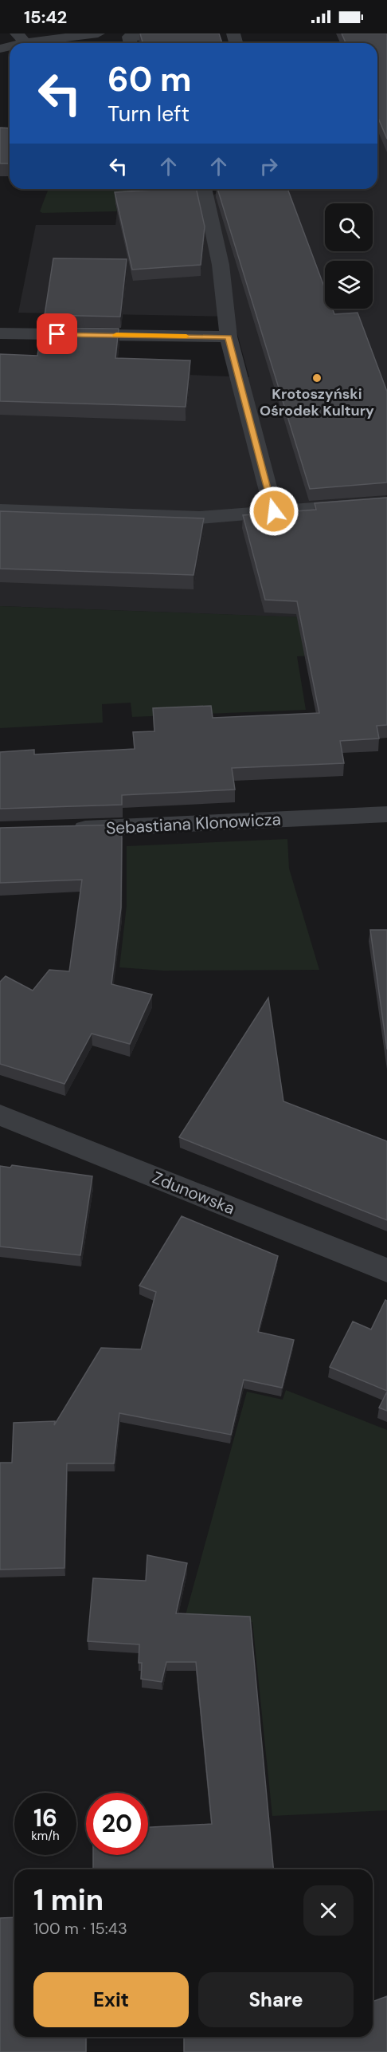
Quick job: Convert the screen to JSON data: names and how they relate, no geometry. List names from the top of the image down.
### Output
{
  "streets": {
    "street": ["Sebastiana Klonowicza", "Zdunowska"]
  },
  "places": ["Krotoszyński Ośrodek Kultury"],
  "page": {
    "status": "15:42",
    "turn": ["60 m", "Turn left"],
    "speed": "16 km/h",
    "limit": "20",
    "heading": ["1 min", "100 m · 15:43"],
    "buttons": ["Exit", "Share"]
  }
}
